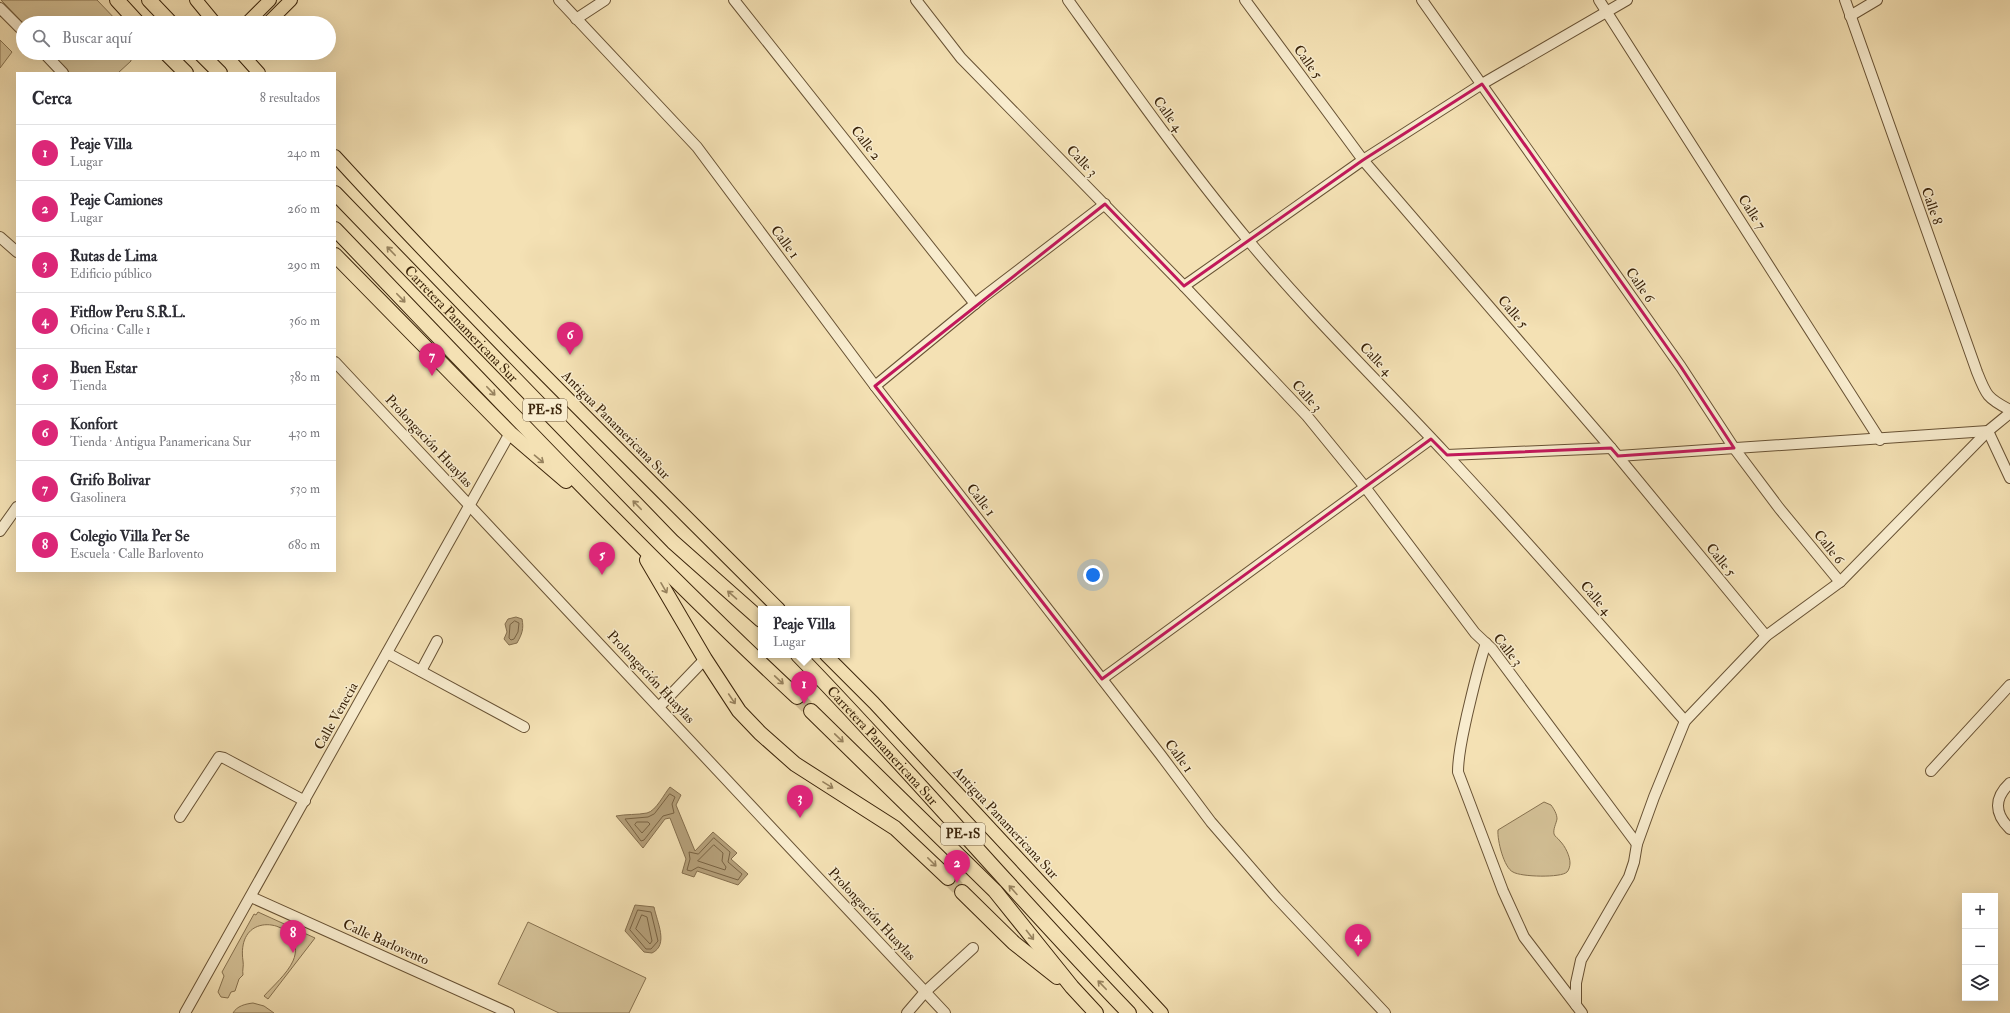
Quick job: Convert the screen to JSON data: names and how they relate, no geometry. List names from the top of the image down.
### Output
{
  "streets": {
    "highway": ["Carretera Panamericana Sur", "PE-1S"],
    "main road": ["Antigua Panamericana Sur"],
    "street": [
      "Calle 5",
      "Calle 4",
      "Calle 2",
      "Calle 3",
      "Calle 8",
      "Calle 7",
      "Calle 1",
      "Calle 6",
      "Prolongación Huaylas",
      "Calle Venecia",
      "Calle Barlovento"
    ]
  },
  "crossings": [
    ["Prolongación Huaylas", "Calle Venecia"],
    ["Calle Venecia", "Calle Barlovento"]
  ],
  "page": {
    "search": "Buscar aquí",
    "heading": ["Cerca", "8 resultados"],
    "list": [
      {
        "mark": "1",
        "name": "Peaje Villa",
        "note": "Lugar",
        "value": "240 m"
      },
      {
        "mark": "2",
        "name": "Peaje Camiones",
        "note": "Lugar",
        "value": "260 m"
      },
      {
        "mark": "3",
        "name": "Rutas de Lima",
        "note": "Edificio público",
        "value": "290 m"
      },
      {
        "mark": "4",
        "name": "Fitflow Peru S.R.L.",
        "note": "Oficina · Calle 1",
        "value": "360 m"
      },
      {
        "mark": "5",
        "name": "Buen Estar",
        "note": "Tienda",
        "value": "380 m"
      },
      {
        "mark": "6",
        "name": "Konfort",
        "note": "Tienda · Antigua Panamericana Sur",
        "value": "430 m"
      },
      {
        "mark": "7",
        "name": "Grifo Bolivar",
        "note": "Gasolinera",
        "value": "530 m"
      },
      {
        "mark": "8",
        "name": "Colegio Villa Per Se",
        "note": "Escuela · Calle Barlovento",
        "value": "680 m"
      }
    ],
    "pins": [
      "6",
      "7",
      "5",
      "1",
      "3",
      "2",
      "8",
      "4"
    ],
    "popup": ["Peaje Villa", "Lugar"],
    "map_buttons": ["+", "−"]
  }
}
